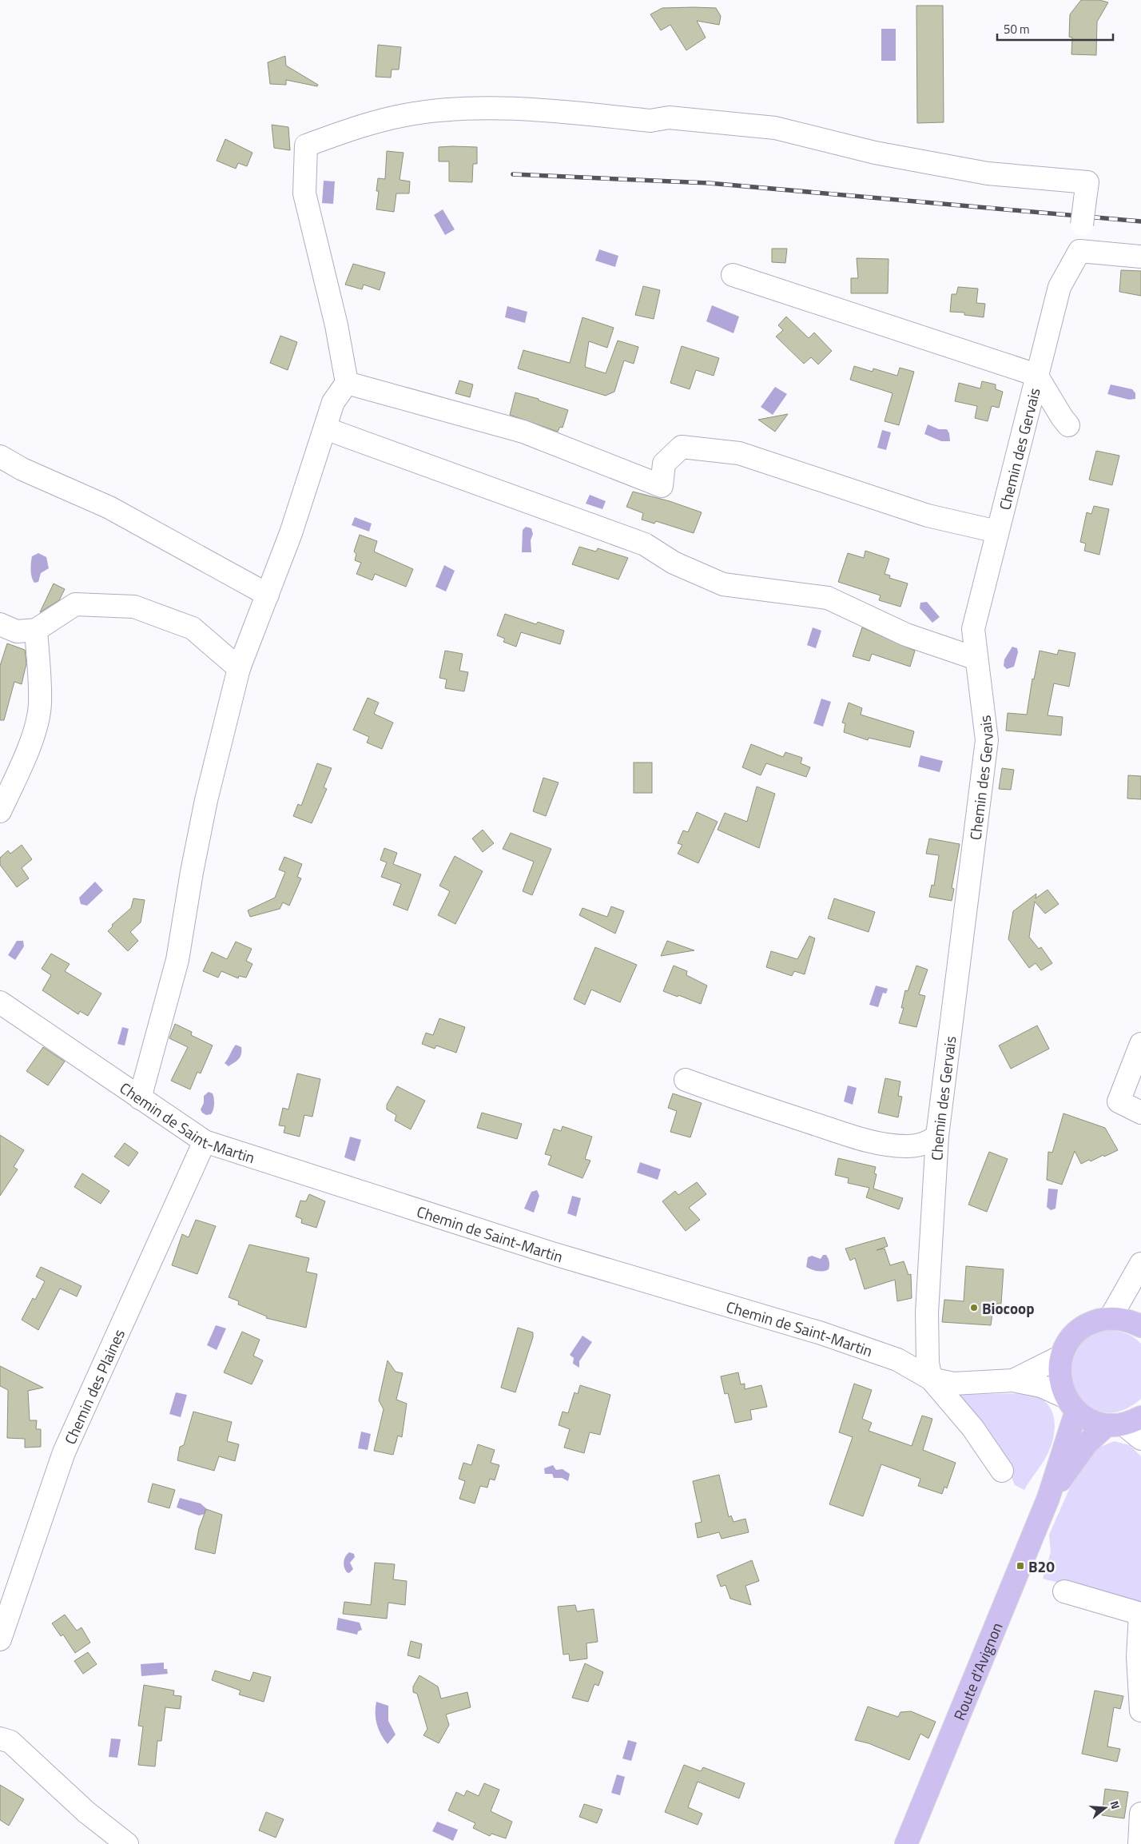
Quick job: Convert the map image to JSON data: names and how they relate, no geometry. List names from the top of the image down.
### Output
{
  "streets": {
    "main road": ["Route d'Avignon"],
    "street": ["Chemin des Gervais", "Chemin de Saint-Martin", "Chemin des Plaines"]
  },
  "crossings": [
    ["Chemin des Gervais", "Chemin de Saint-Martin"],
    ["Chemin de Saint-Martin", "Chemin des Plaines"],
    ["Chemin de Saint-Martin", "Route d'Avignon"]
  ],
  "places": {
    "other": ["Biocoop"],
    "transit": ["B20"]
  },
  "scale_bar": "50 m",
  "north": "right"
}
